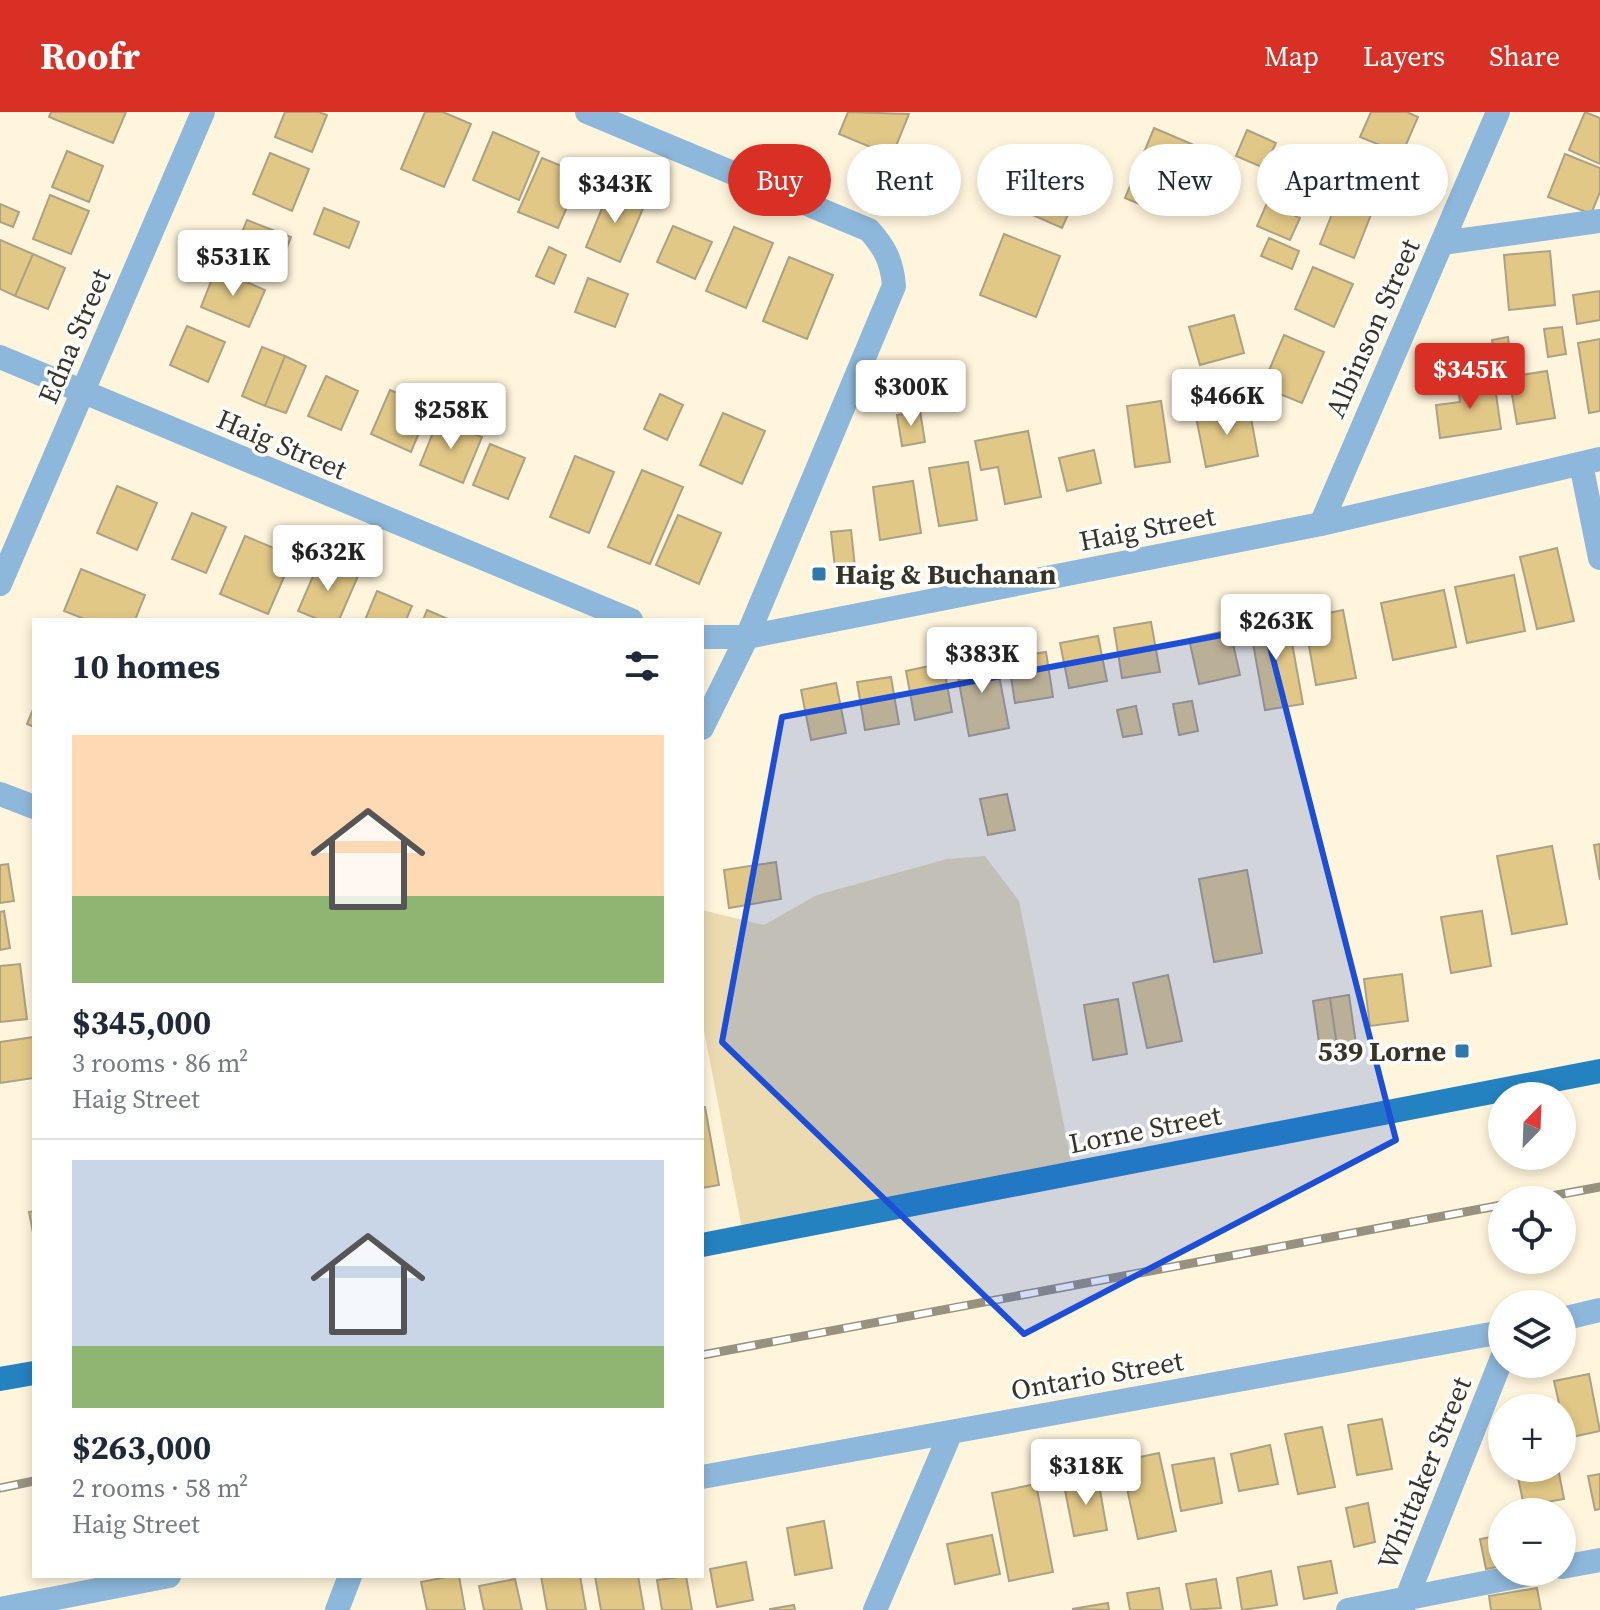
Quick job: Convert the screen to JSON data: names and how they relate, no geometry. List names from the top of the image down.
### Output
{
  "streets": {
    "main road": ["Lorne Street"],
    "street": [
      "Albinson Street",
      "Edna Street",
      "Haig Street",
      "Ontario Street",
      "Whittaker Street"
    ]
  },
  "crossings": [
    ["Albinson Street", "Haig Street"],
    ["Edna Street", "Haig Street"]
  ],
  "places": {
    "transit": ["Haig & Buchanan", "539 Lorne"]
  },
  "north": "top right",
  "page": {
    "header": "Roofr",
    "nav": ["Map", "Layers", "Share"],
    "chip": [
      "Buy",
      "Rent",
      "Filters",
      "New",
      "Apartment"
    ],
    "price": [
      "$343K",
      "$531K",
      "$345K",
      "$300K",
      "$466K",
      "$258K",
      "$632K",
      "$263K",
      "$383K",
      "$318K"
    ],
    "heading": "10 homes",
    "list": [
      {
        "name": "$345,000",
        "note": "3 rooms · 86 m² · Haig Street"
      },
      {
        "name": "$263,000",
        "note": "2 rooms · 58 m² · Haig Street"
      }
    ],
    "map_buttons": ["+", "−"]
  }
}
